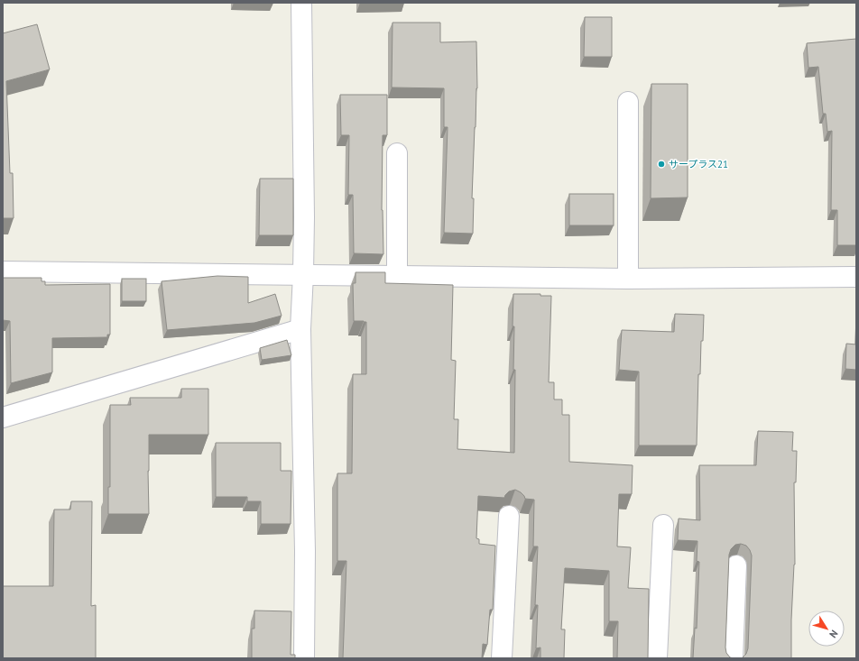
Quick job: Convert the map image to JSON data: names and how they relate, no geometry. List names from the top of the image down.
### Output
{
  "places": ["サープラス21"],
  "north": "bottom right"
}
